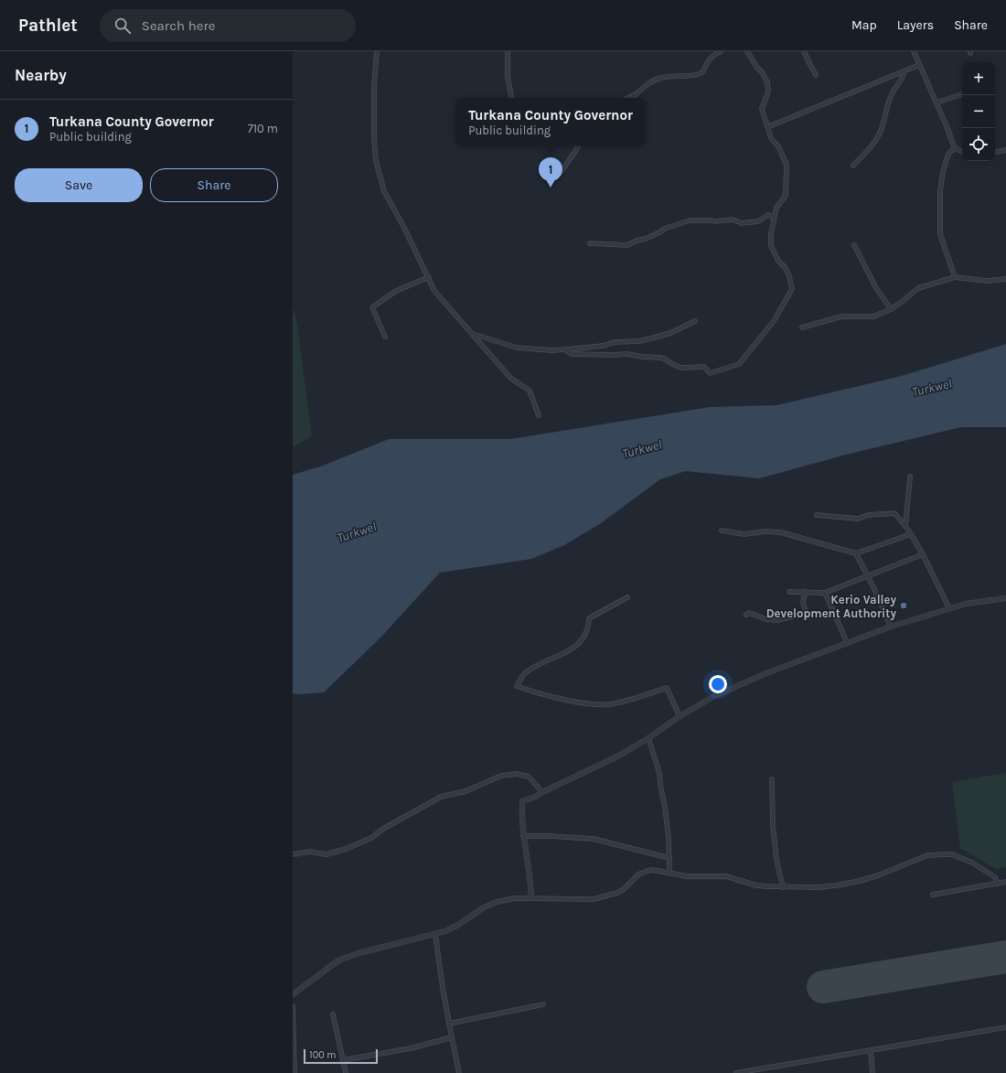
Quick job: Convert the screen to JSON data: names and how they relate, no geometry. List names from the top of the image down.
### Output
{
  "water": ["Turkwel"],
  "places": ["Kerio Valley Development Authority"],
  "scale_bar": "100 m",
  "page": {
    "header": "Pathlet",
    "search": "Search here",
    "nav": ["Map", "Layers", "Share"],
    "heading": "Nearby",
    "map_buttons": ["+", "−"],
    "popup": ["Turkana County Governor", "Public building"],
    "list": [
      {
        "mark": "1",
        "name": "Turkana County Governor",
        "note": "Public building",
        "value": "710 m"
      }
    ],
    "buttons": ["Save", "Share"],
    "pins": "1",
    "scale": "100 m"
  }
}
